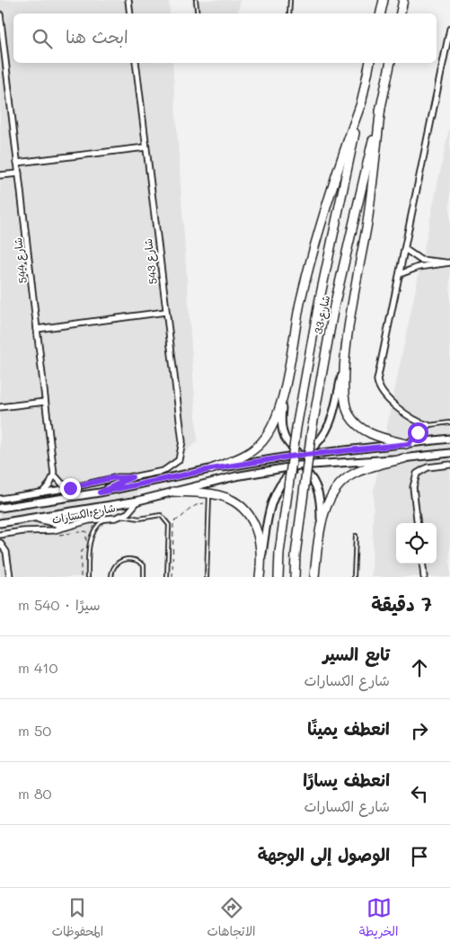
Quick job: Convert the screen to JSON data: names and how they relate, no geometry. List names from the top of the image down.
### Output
{
  "streets": {
    "highway": ["شارع 33"],
    "street": ["شارع 544", "شارع 543", "شارع الكسارات"]
  },
  "page": {
    "search": "ابحث هنا",
    "heading": ["7 دقيقة", "سيرًا · 540 m"],
    "list": [
      ["تابع السير", "شارع الكسارات", "410 m"],
      ["انعطف يمينًا", "50 m"],
      ["انعطف يسارًا", "شارع الكسارات", "80 m"],
      "الوصول إلى الوجهة"
    ],
    "nav": ["الخريطة", "الاتجاهات", "المحفوظات"]
  }
}
